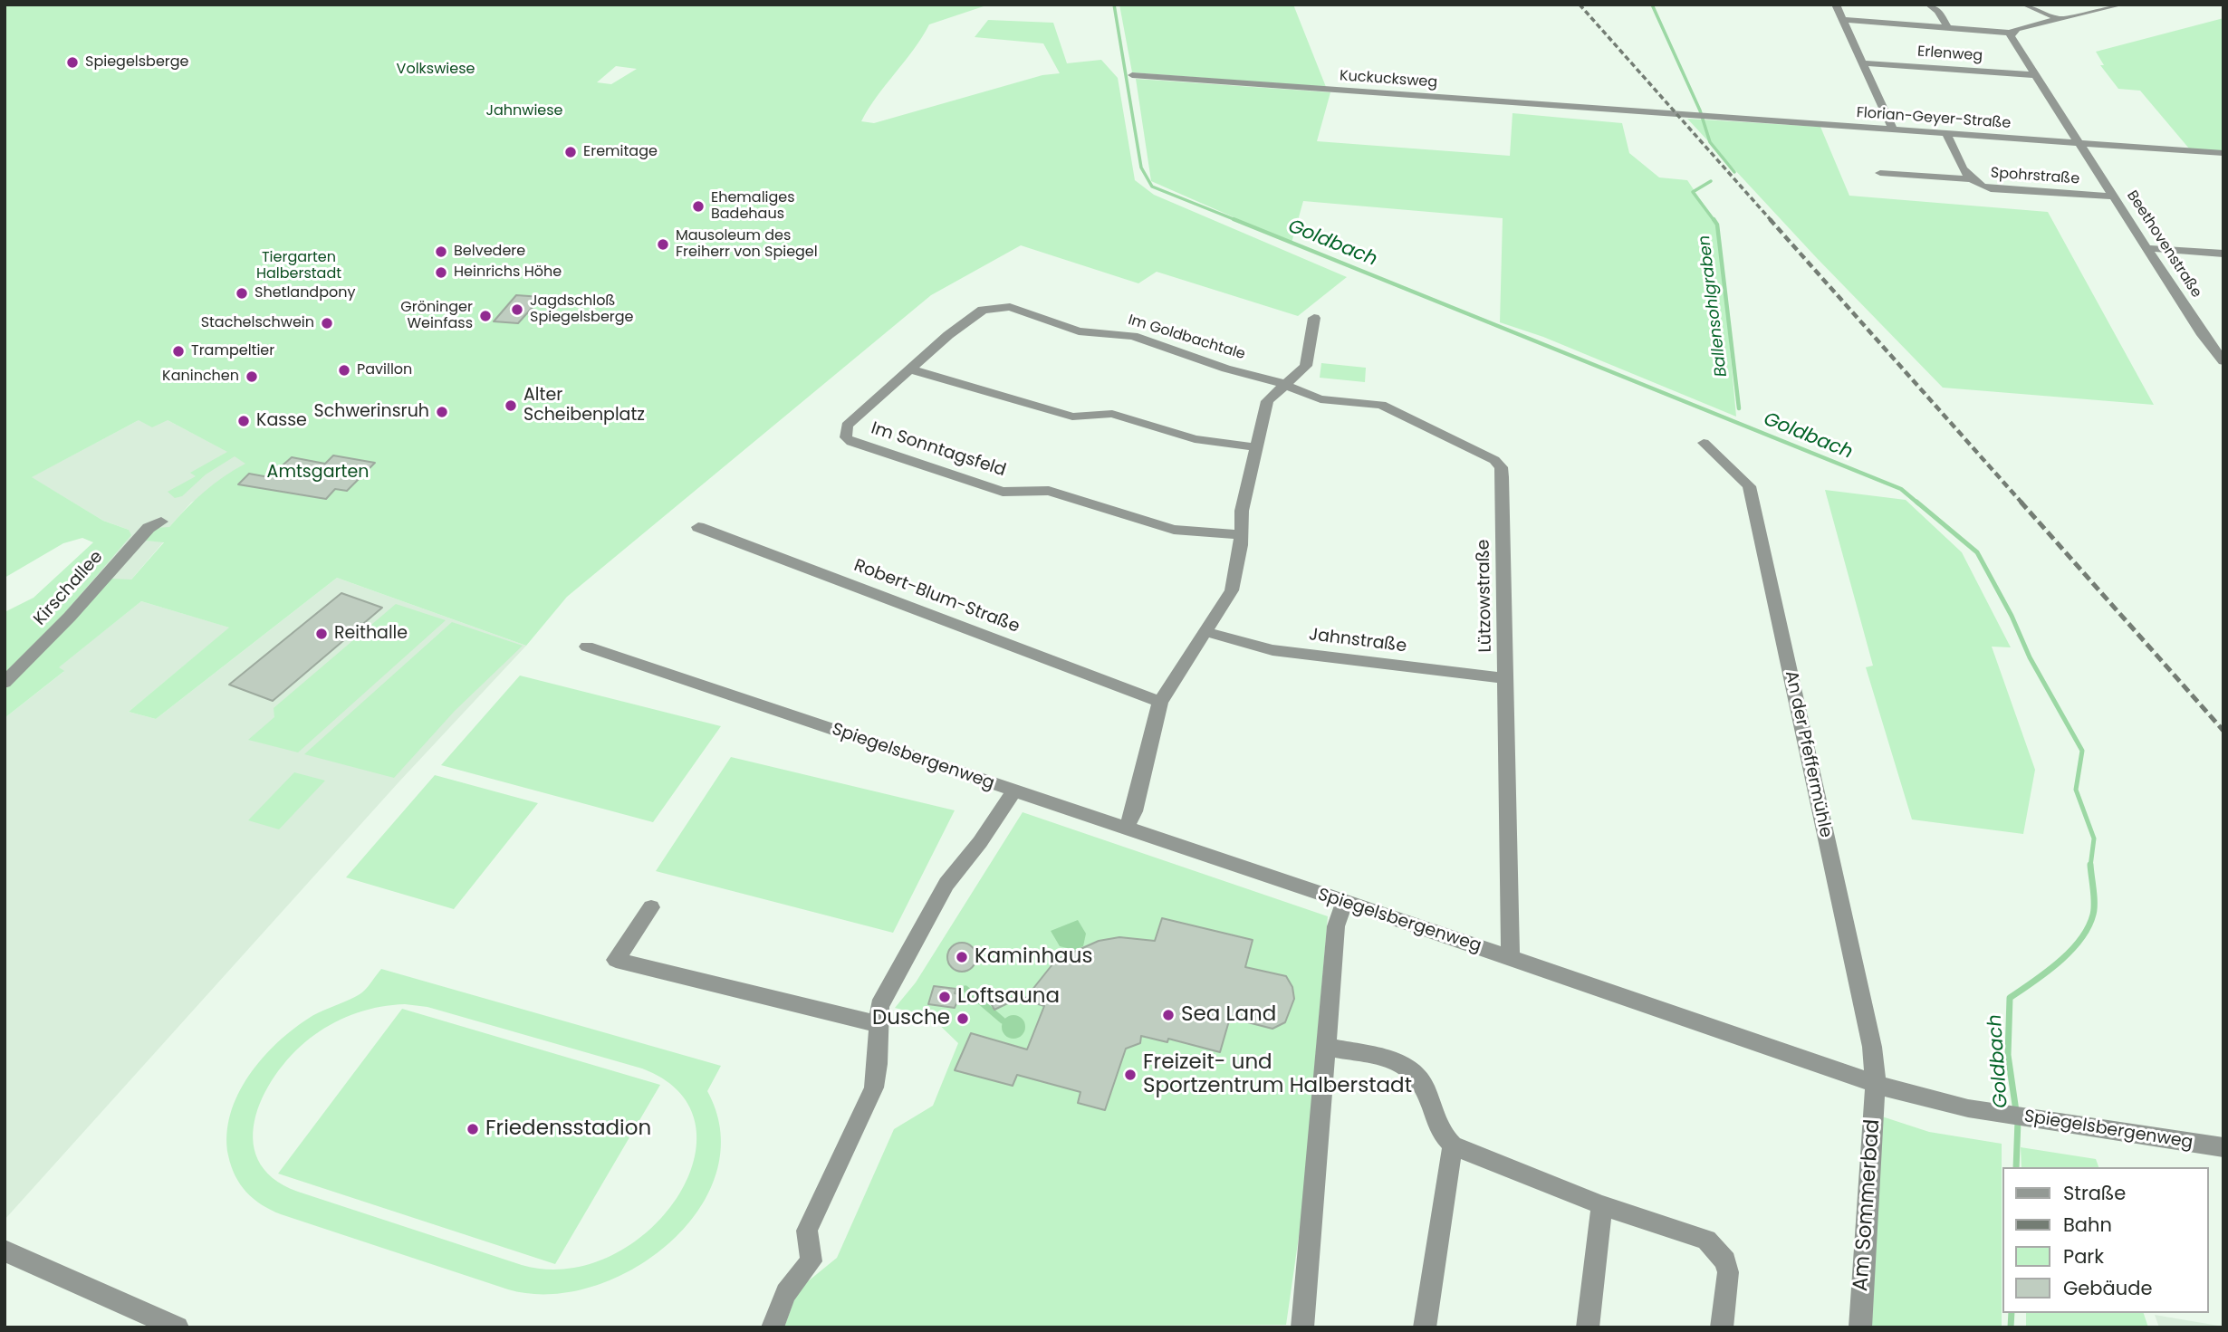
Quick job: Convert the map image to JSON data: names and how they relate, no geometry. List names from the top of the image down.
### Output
{
  "streets": {
    "street": [
      "Erlenweg",
      "Kuckucksweg",
      "Florian-Geyer-Straße",
      "Spohrstraße",
      "Beethovenstraße",
      "Im Goldbachtale",
      "Im Sonntagsfeld",
      "Kirschallee",
      "Lützowstraße",
      "Robert-Blum-Straße",
      "Jahnstraße",
      "An der Pfeffermühle",
      "Spiegelsbergenweg",
      "Am Sommerbad"
    ]
  },
  "crossings": [
    ["Erlenweg", "Beethovenstraße"],
    ["Kuckucksweg", "Florian-Geyer-Straße"],
    ["Florian-Geyer-Straße", "Spohrstraße"],
    ["Florian-Geyer-Straße", "Beethovenstraße"],
    ["Spohrstraße", "Beethovenstraße"],
    ["Im Goldbachtale", "Im Sonntagsfeld"],
    ["Im Goldbachtale", "Lützowstraße"],
    ["Lützowstraße", "Jahnstraße"],
    ["Lützowstraße", "Spiegelsbergenweg"],
    ["An der Pfeffermühle", "Spiegelsbergenweg"],
    ["An der Pfeffermühle", "Am Sommerbad"],
    ["Spiegelsbergenweg", "Am Sommerbad"]
  ],
  "water": ["Goldbach", "Ballensohlgraben"],
  "parks": [
    "Volkswiese",
    "Jahnwiese",
    "Tiergarten Halberstadt",
    "Amtsgarten"
  ],
  "places": [
    "Spiegelsberge",
    "Eremitage",
    "Ehemaliges Badehaus",
    "Mausoleum des Freiherr von Spiegel",
    "Belvedere",
    "Heinrichs Höhe",
    "Shetlandpony",
    "Jagdschloß Spiegelsberge",
    "Gröninger Weinfass",
    "Stachelschwein",
    "Trampeltier",
    "Pavillon",
    "Kaninchen",
    "Alter Scheibenplatz",
    "Schwerinsruh",
    "Kasse",
    "Reithalle",
    "Kaminhaus",
    "Loftsauna",
    "Sea Land",
    "Dusche",
    "Freizeit- und Sportzentrum Halberstadt",
    "Friedensstadion"
  ],
  "legend": [
    "Straße",
    "Bahn",
    "Park",
    "Gebäude"
  ]
}
